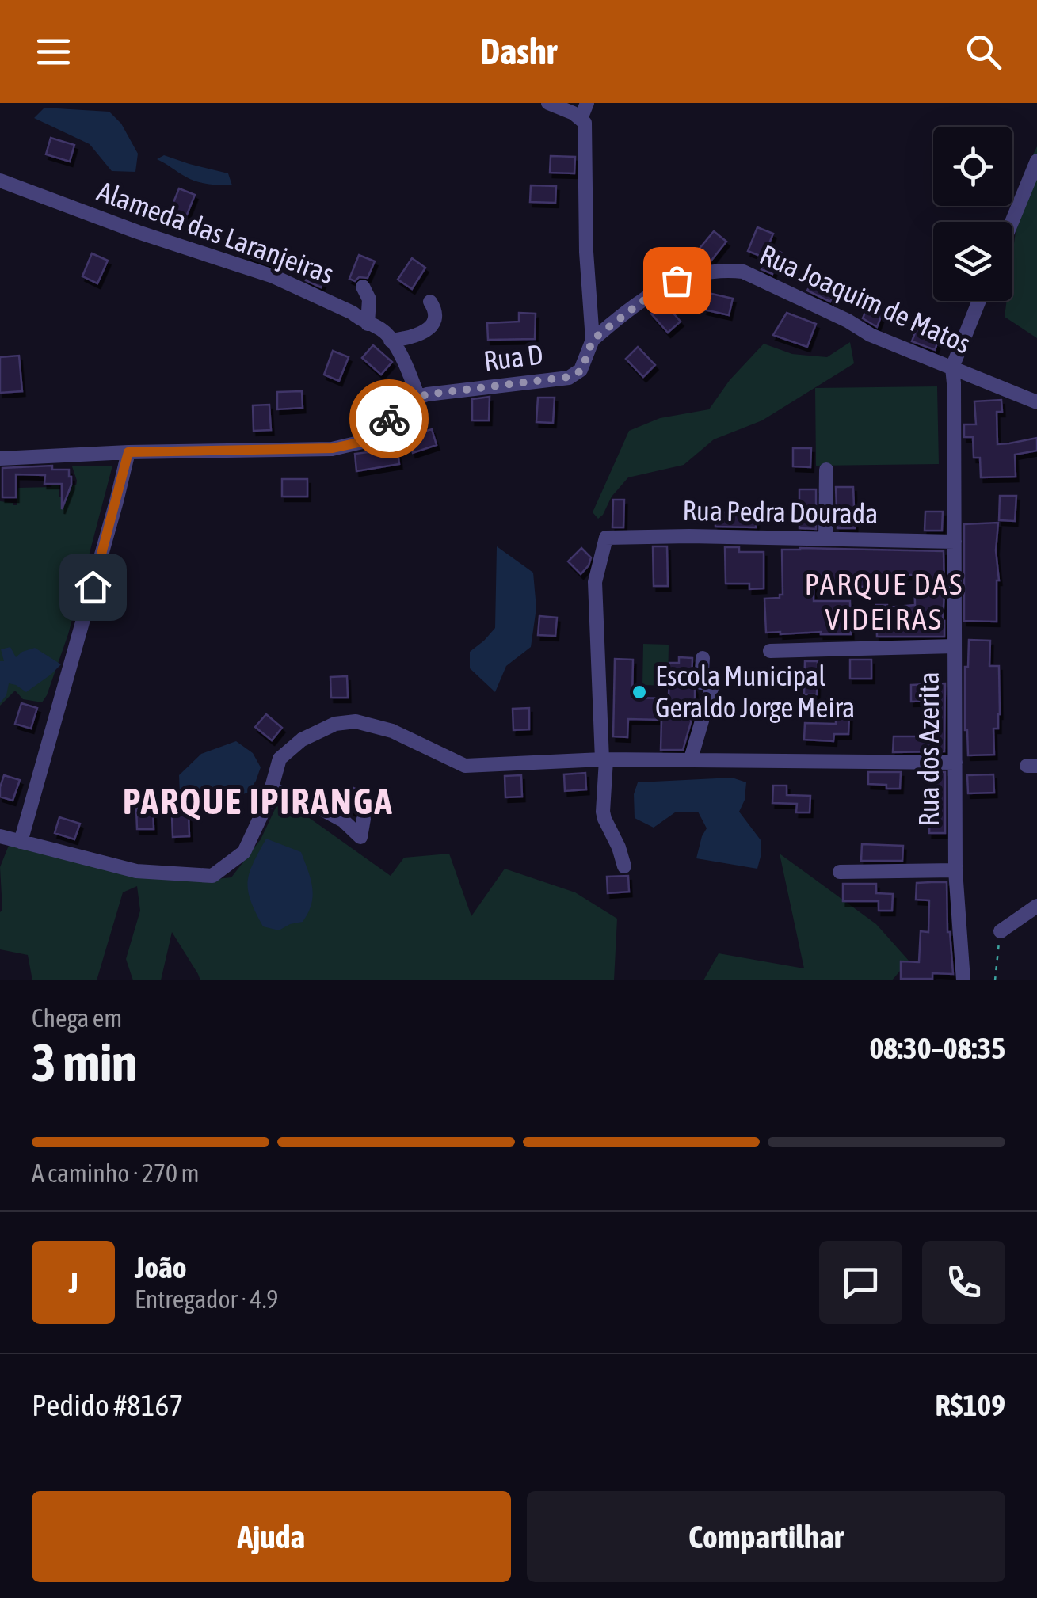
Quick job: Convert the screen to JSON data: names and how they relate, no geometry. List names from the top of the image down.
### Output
{
  "streets": {
    "street": [
      "Alameda das Laranjeiras",
      "Rua Joaquim de Matos",
      "Rua D",
      "Rua Pedra Dourada",
      "Rua dos Azerita"
    ]
  },
  "crossings": [
    ["Alameda das Laranjeiras", "Rua D"],
    ["Rua Joaquim de Matos", "Rua D"],
    ["Rua Joaquim de Matos", "Rua dos Azerita"],
    ["Rua Pedra Dourada", "Rua dos Azerita"]
  ],
  "districts": ["PARQUE DAS VIDEIRAS", "PARQUE IPIRANGA"],
  "places": ["Escola Municipal Geraldo Jorge Meira"],
  "page": {
    "header": "Dashr",
    "heading": ["3 min", "Chega em", "08:30–08:35"],
    "panel": [
      "João",
      "Entregador · 4.9",
      "Pedido #8167",
      "R$109"
    ],
    "bar": "A caminho · 270 m",
    "round": "J",
    "buttons": ["Ajuda", "Compartilhar"]
  }
}
